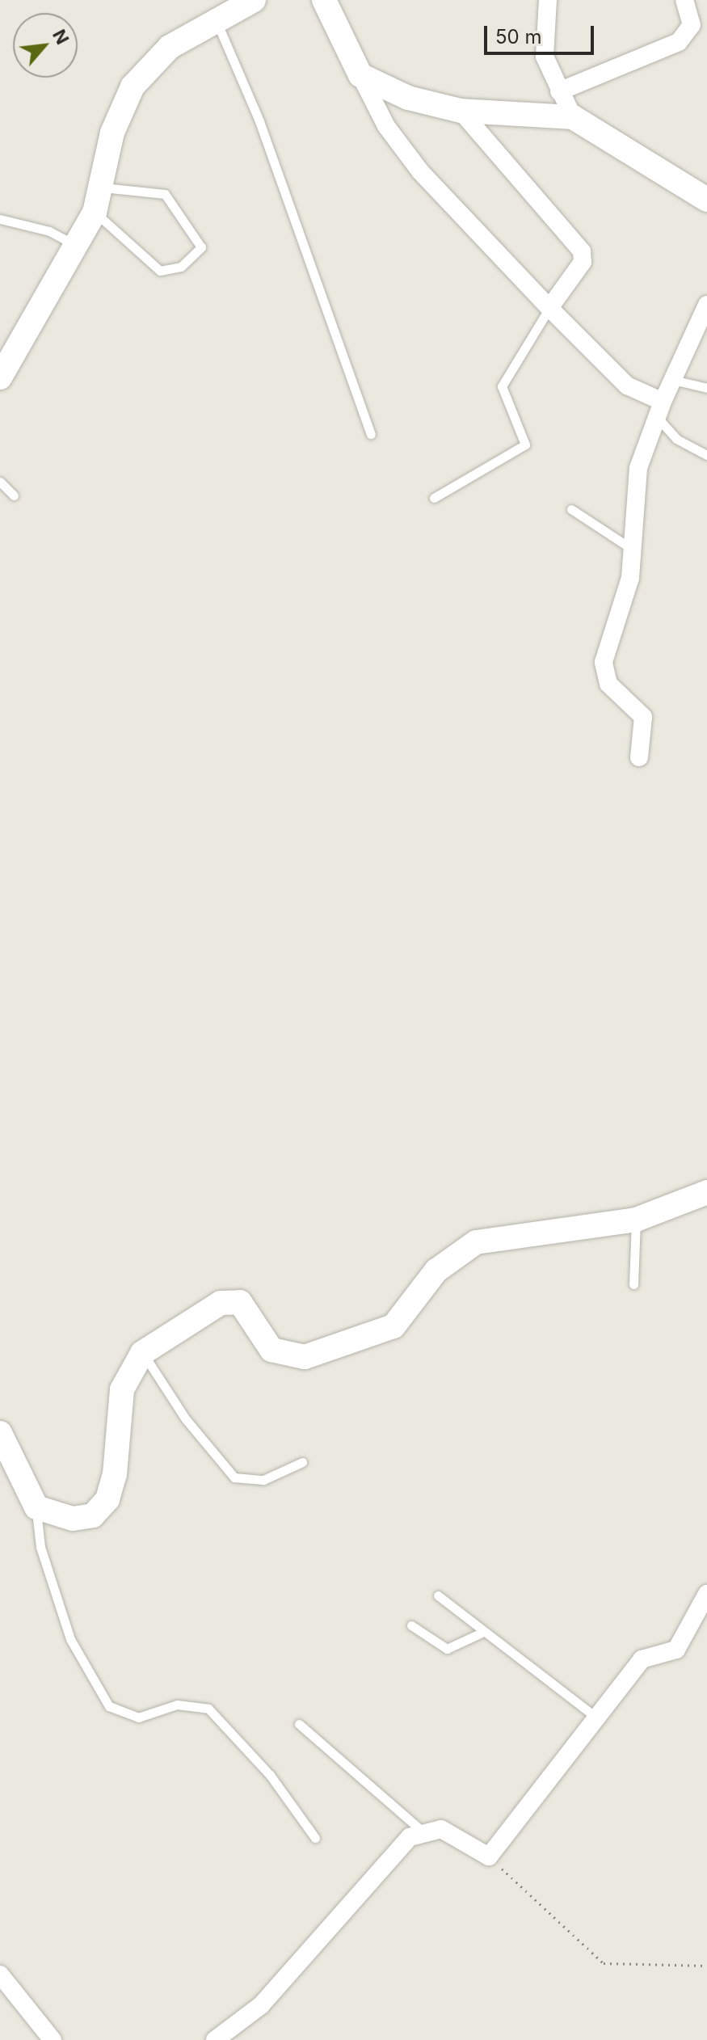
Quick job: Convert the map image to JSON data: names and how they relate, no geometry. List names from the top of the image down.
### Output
{
  "scale_bar": "50 m",
  "north": "top right"
}
